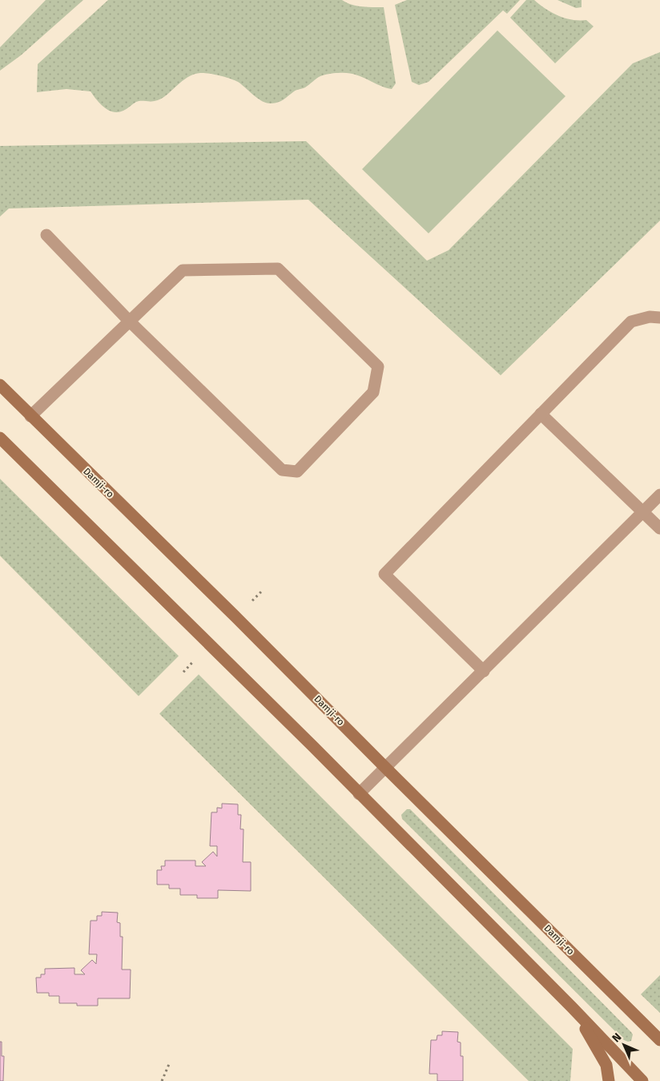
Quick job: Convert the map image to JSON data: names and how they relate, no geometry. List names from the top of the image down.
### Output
{
  "streets": {
    "street": ["Damji-ro"]
  },
  "north": "top left"
}
